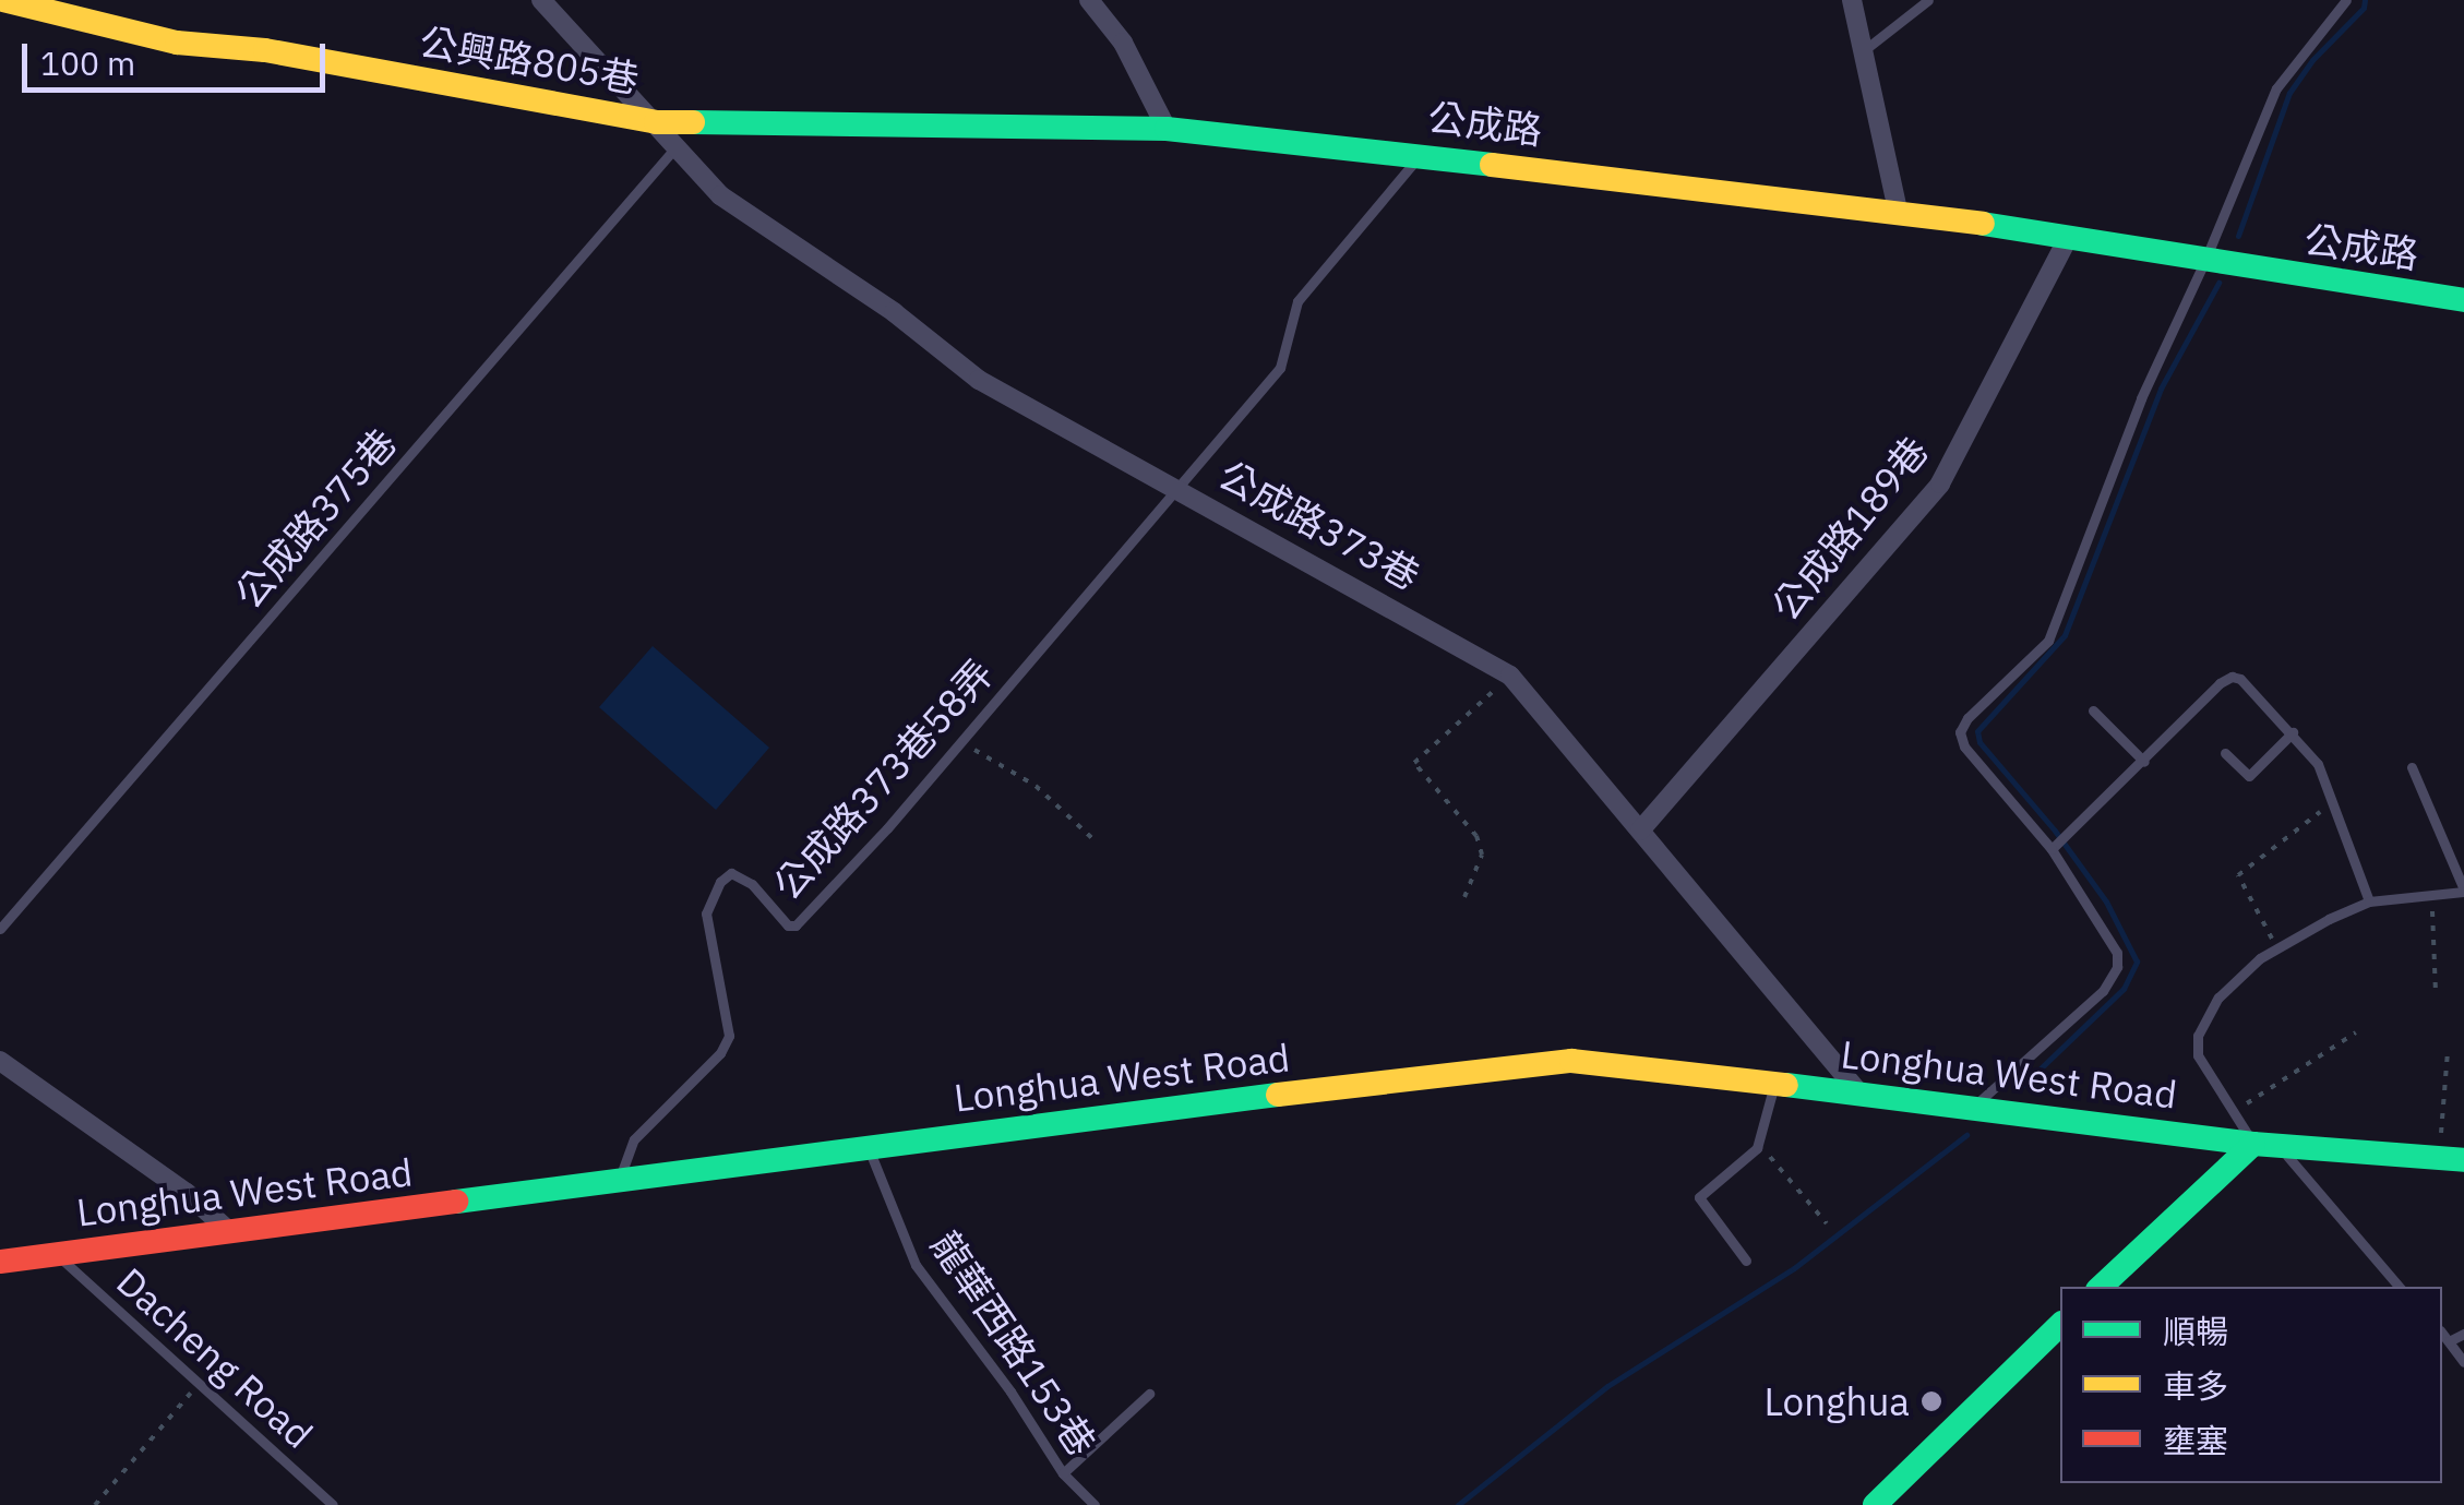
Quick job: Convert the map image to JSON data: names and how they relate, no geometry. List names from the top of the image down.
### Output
{
  "streets": {
    "street": [
      "公興路805巷",
      "公成路",
      "公成路373巷",
      "公成路189巷",
      "Longhua West Road"
    ],
    "lane": [
      "公成路375巷",
      "公成路373巷58弄",
      "龍華西路153巷",
      "Dacheng Road"
    ]
  },
  "crossings": [
    ["公興路805巷", "公成路"],
    ["公興路805巷", "公成路373巷"],
    ["公成路", "公成路373巷"],
    ["公成路", "公成路189巷"],
    ["公成路", "公成路373巷58弄"],
    ["公成路375巷", "公成路373巷"],
    ["公成路373巷", "公成路189巷"],
    ["公成路373巷", "公成路373巷58弄"],
    ["公成路373巷", "Longhua West Road"],
    ["公成路373巷58弄", "Longhua West Road"],
    ["Longhua West Road", "龍華西路153巷"],
    ["Longhua West Road", "Dacheng Road"]
  ],
  "places": ["Longhua"],
  "legend": ["順暢", "車多", "壅塞"],
  "scale_bar": "100 m"
}
